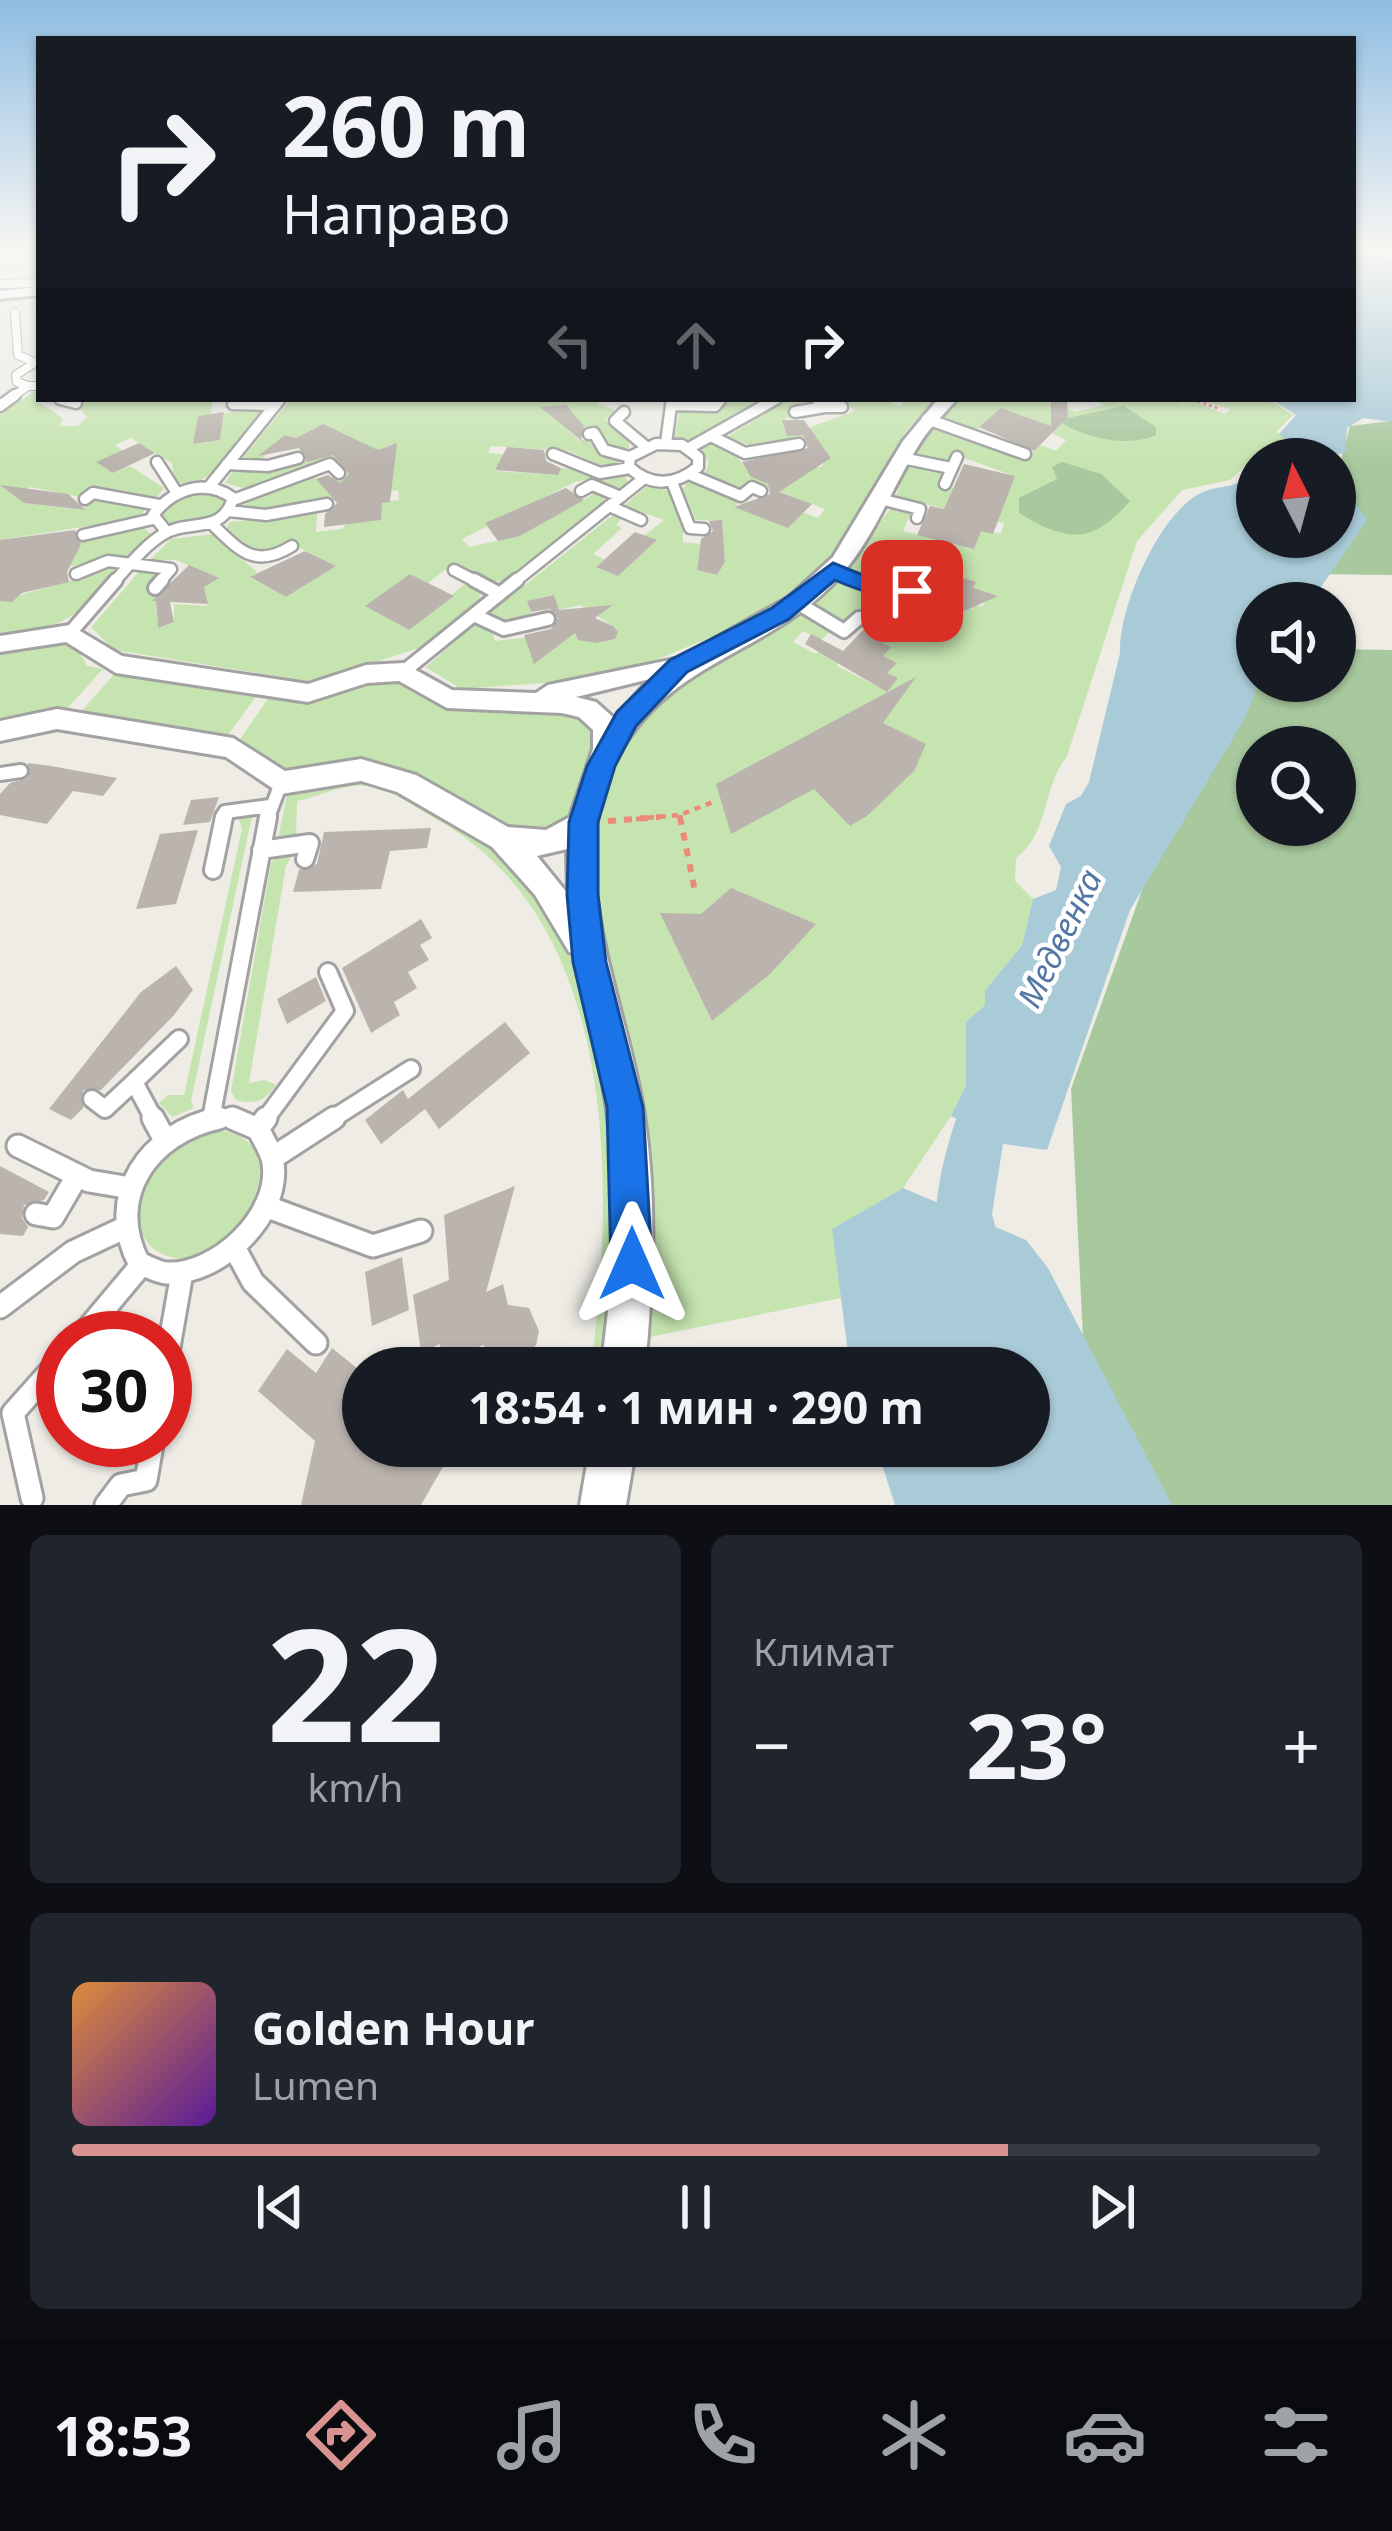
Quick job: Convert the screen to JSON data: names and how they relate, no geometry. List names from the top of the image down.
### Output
{
  "water": ["Медвенка"],
  "north": "top",
  "page": {
    "turn": ["260 m", "Направо"],
    "limit": "30",
    "trip": "18:54 · 1 мин · 290 m",
    "tile": [
      ["22", "km/h"],
      "Климат"
    ],
    "heat": ["−", "23°", "+"],
    "song": ["Golden Hour", "Lumen"],
    "tabs": "18:53"
  }
}
